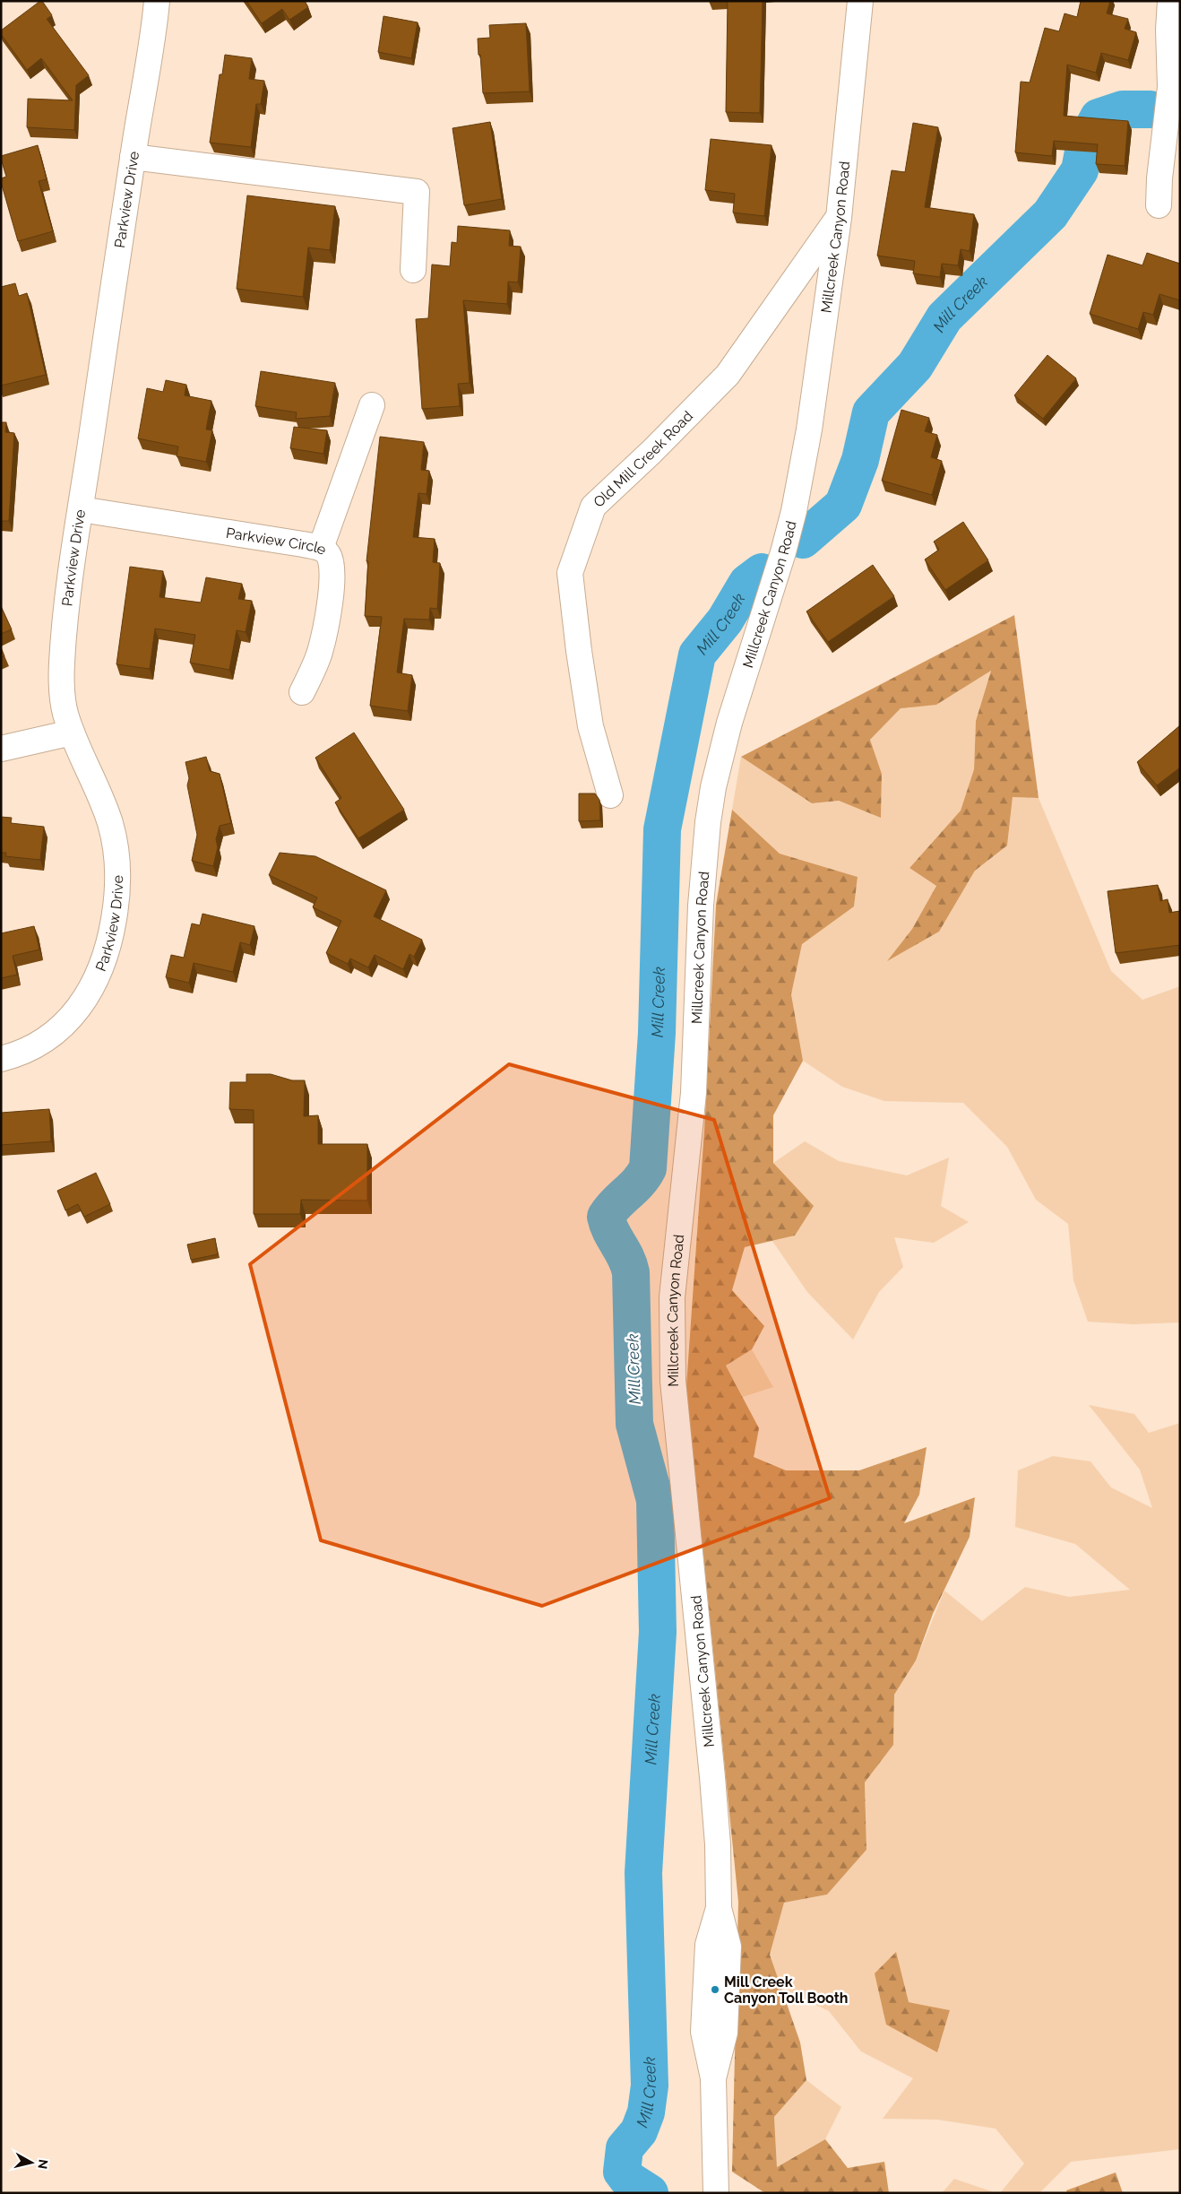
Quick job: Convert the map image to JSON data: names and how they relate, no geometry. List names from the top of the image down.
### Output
{
  "streets": {
    "street": [
      "Parkview Drive",
      "Millcreek Canyon Road",
      "Old Mill Creek Road",
      "Parkview Circle"
    ]
  },
  "crossings": [
    ["Parkview Drive", "Parkview Circle"],
    ["Millcreek Canyon Road", "Old Mill Creek Road"]
  ],
  "water": ["Mill Creek"],
  "places": ["Mill Creek Canyon Toll Booth"],
  "north": "right"
}
